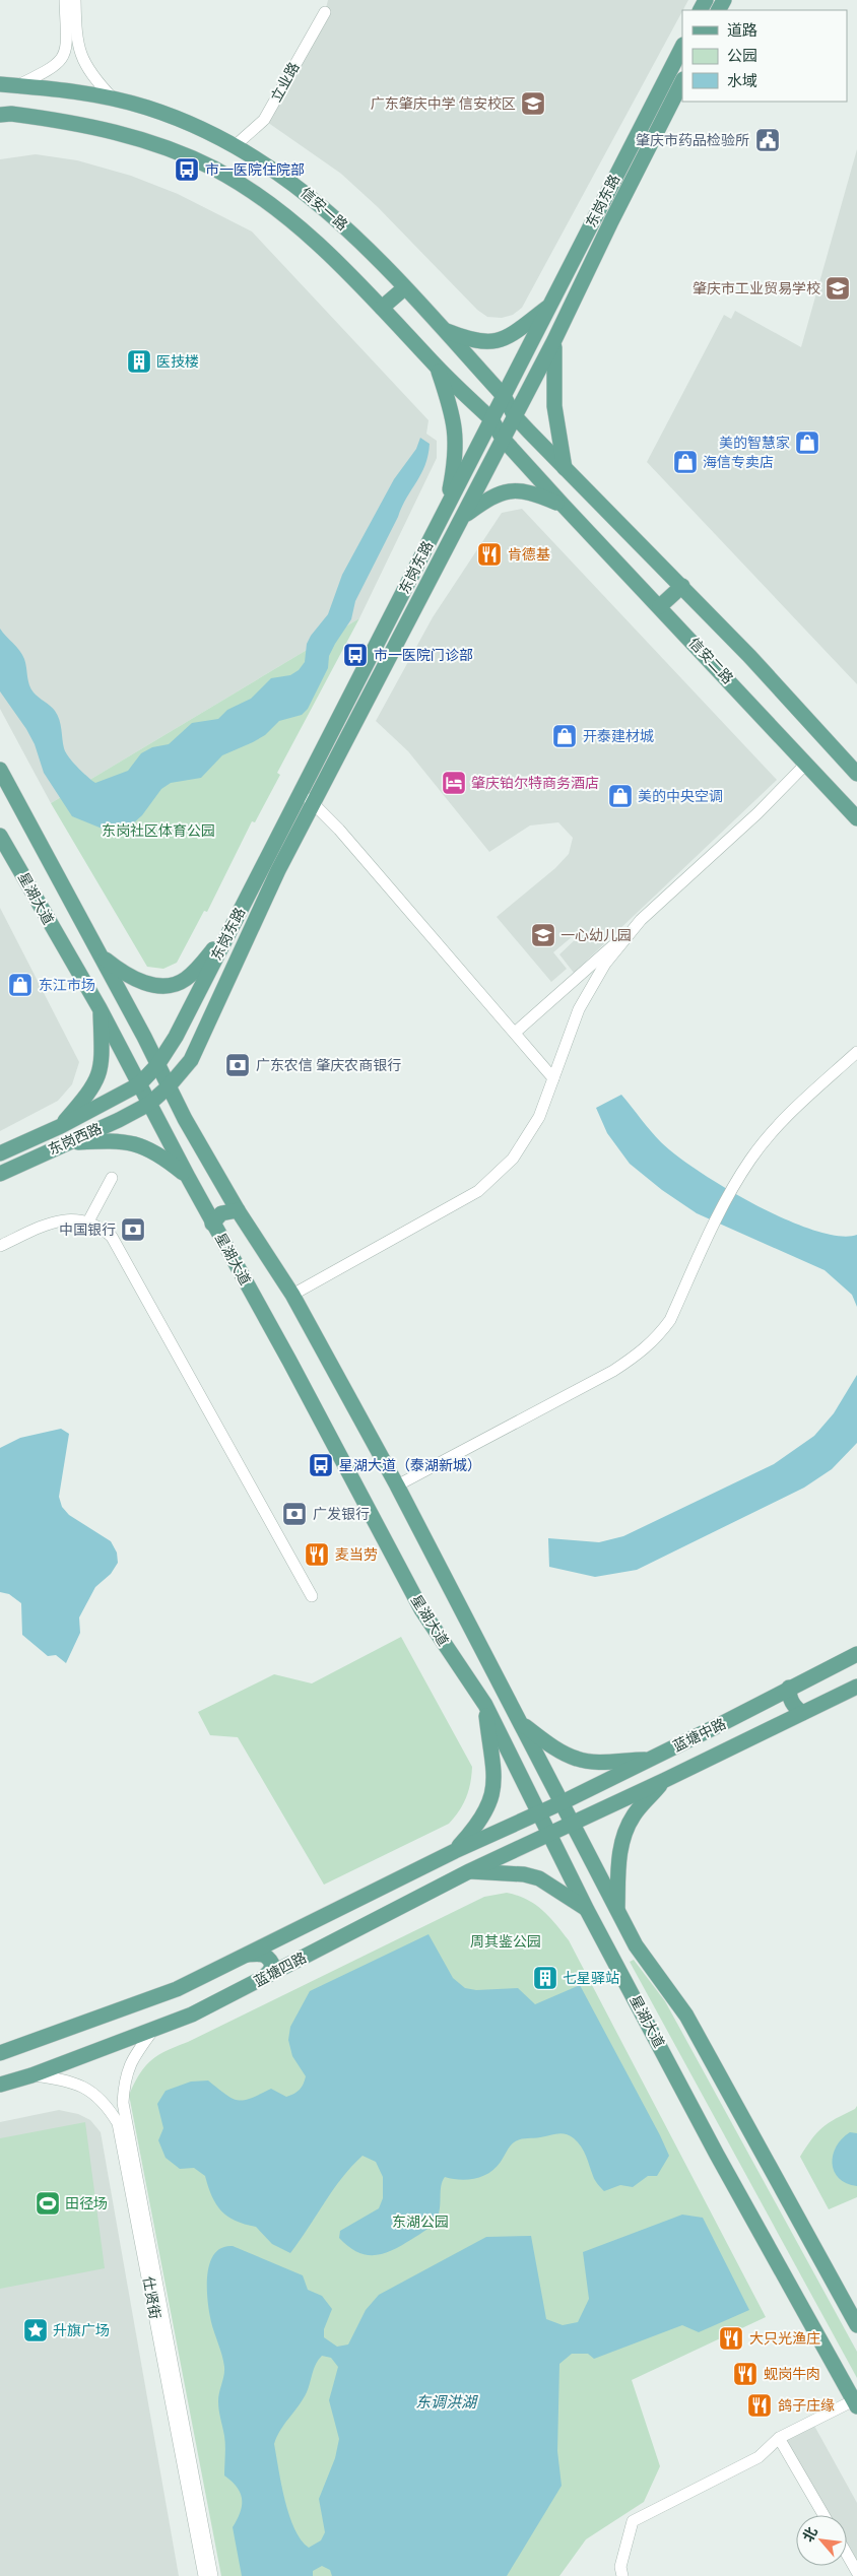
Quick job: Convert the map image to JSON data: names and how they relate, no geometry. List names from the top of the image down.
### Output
{
  "streets": {
    "main road": [
      "东岗东路",
      "信安一路",
      "信安二路",
      "星湖大道",
      "东岗西路",
      "蓝塘中路",
      "蓝塘四路"
    ],
    "street": ["立业路", "仕贤街"]
  },
  "crossings": [
    ["立业路", "信安一路"],
    ["东岗东路", "信安一路"],
    ["东岗东路", "星湖大道"],
    ["东岗东路", "东岗西路"],
    ["信安一路", "信安二路"],
    ["星湖大道", "东岗西路"],
    ["星湖大道", "蓝塘中路"],
    ["星湖大道", "蓝塘四路"],
    ["蓝塘中路", "蓝塘四路"],
    ["蓝塘四路", "仕贤街"]
  ],
  "water": ["东调洪湖"],
  "parks": ["东岗社区体育公园", "周其鉴公园", "东湖公园"],
  "places": {
    "school or university": ["广东肇庆中学 信安校区", "肇庆市工业贸易学校", "一心幼儿园"],
    "public building": ["肇庆市药品检验所"],
    "bus stop": ["市一医院住院部", "市一医院门诊部", "星湖大道（泰湖新城）"],
    "building": ["医技楼", "七星驿站"],
    "shop": [
      "美的智慧家",
      "海信专卖店",
      "开泰建材城",
      "美的中央空调",
      "东江市场"
    ],
    "restaurant": [
      "肯德基",
      "麦当劳",
      "大只光渔庄",
      "蚬岗牛肉",
      "鸽子庄缘"
    ],
    "hotel": ["肇庆铂尔特商务酒店"],
    "bank": ["广东农信 肇庆农商银行", "中国银行", "广发银行"],
    "sports": ["田径场"],
    "place": ["升旗广场"]
  },
  "legend": ["道路", "公园", "水域"],
  "north": "top left"
}
